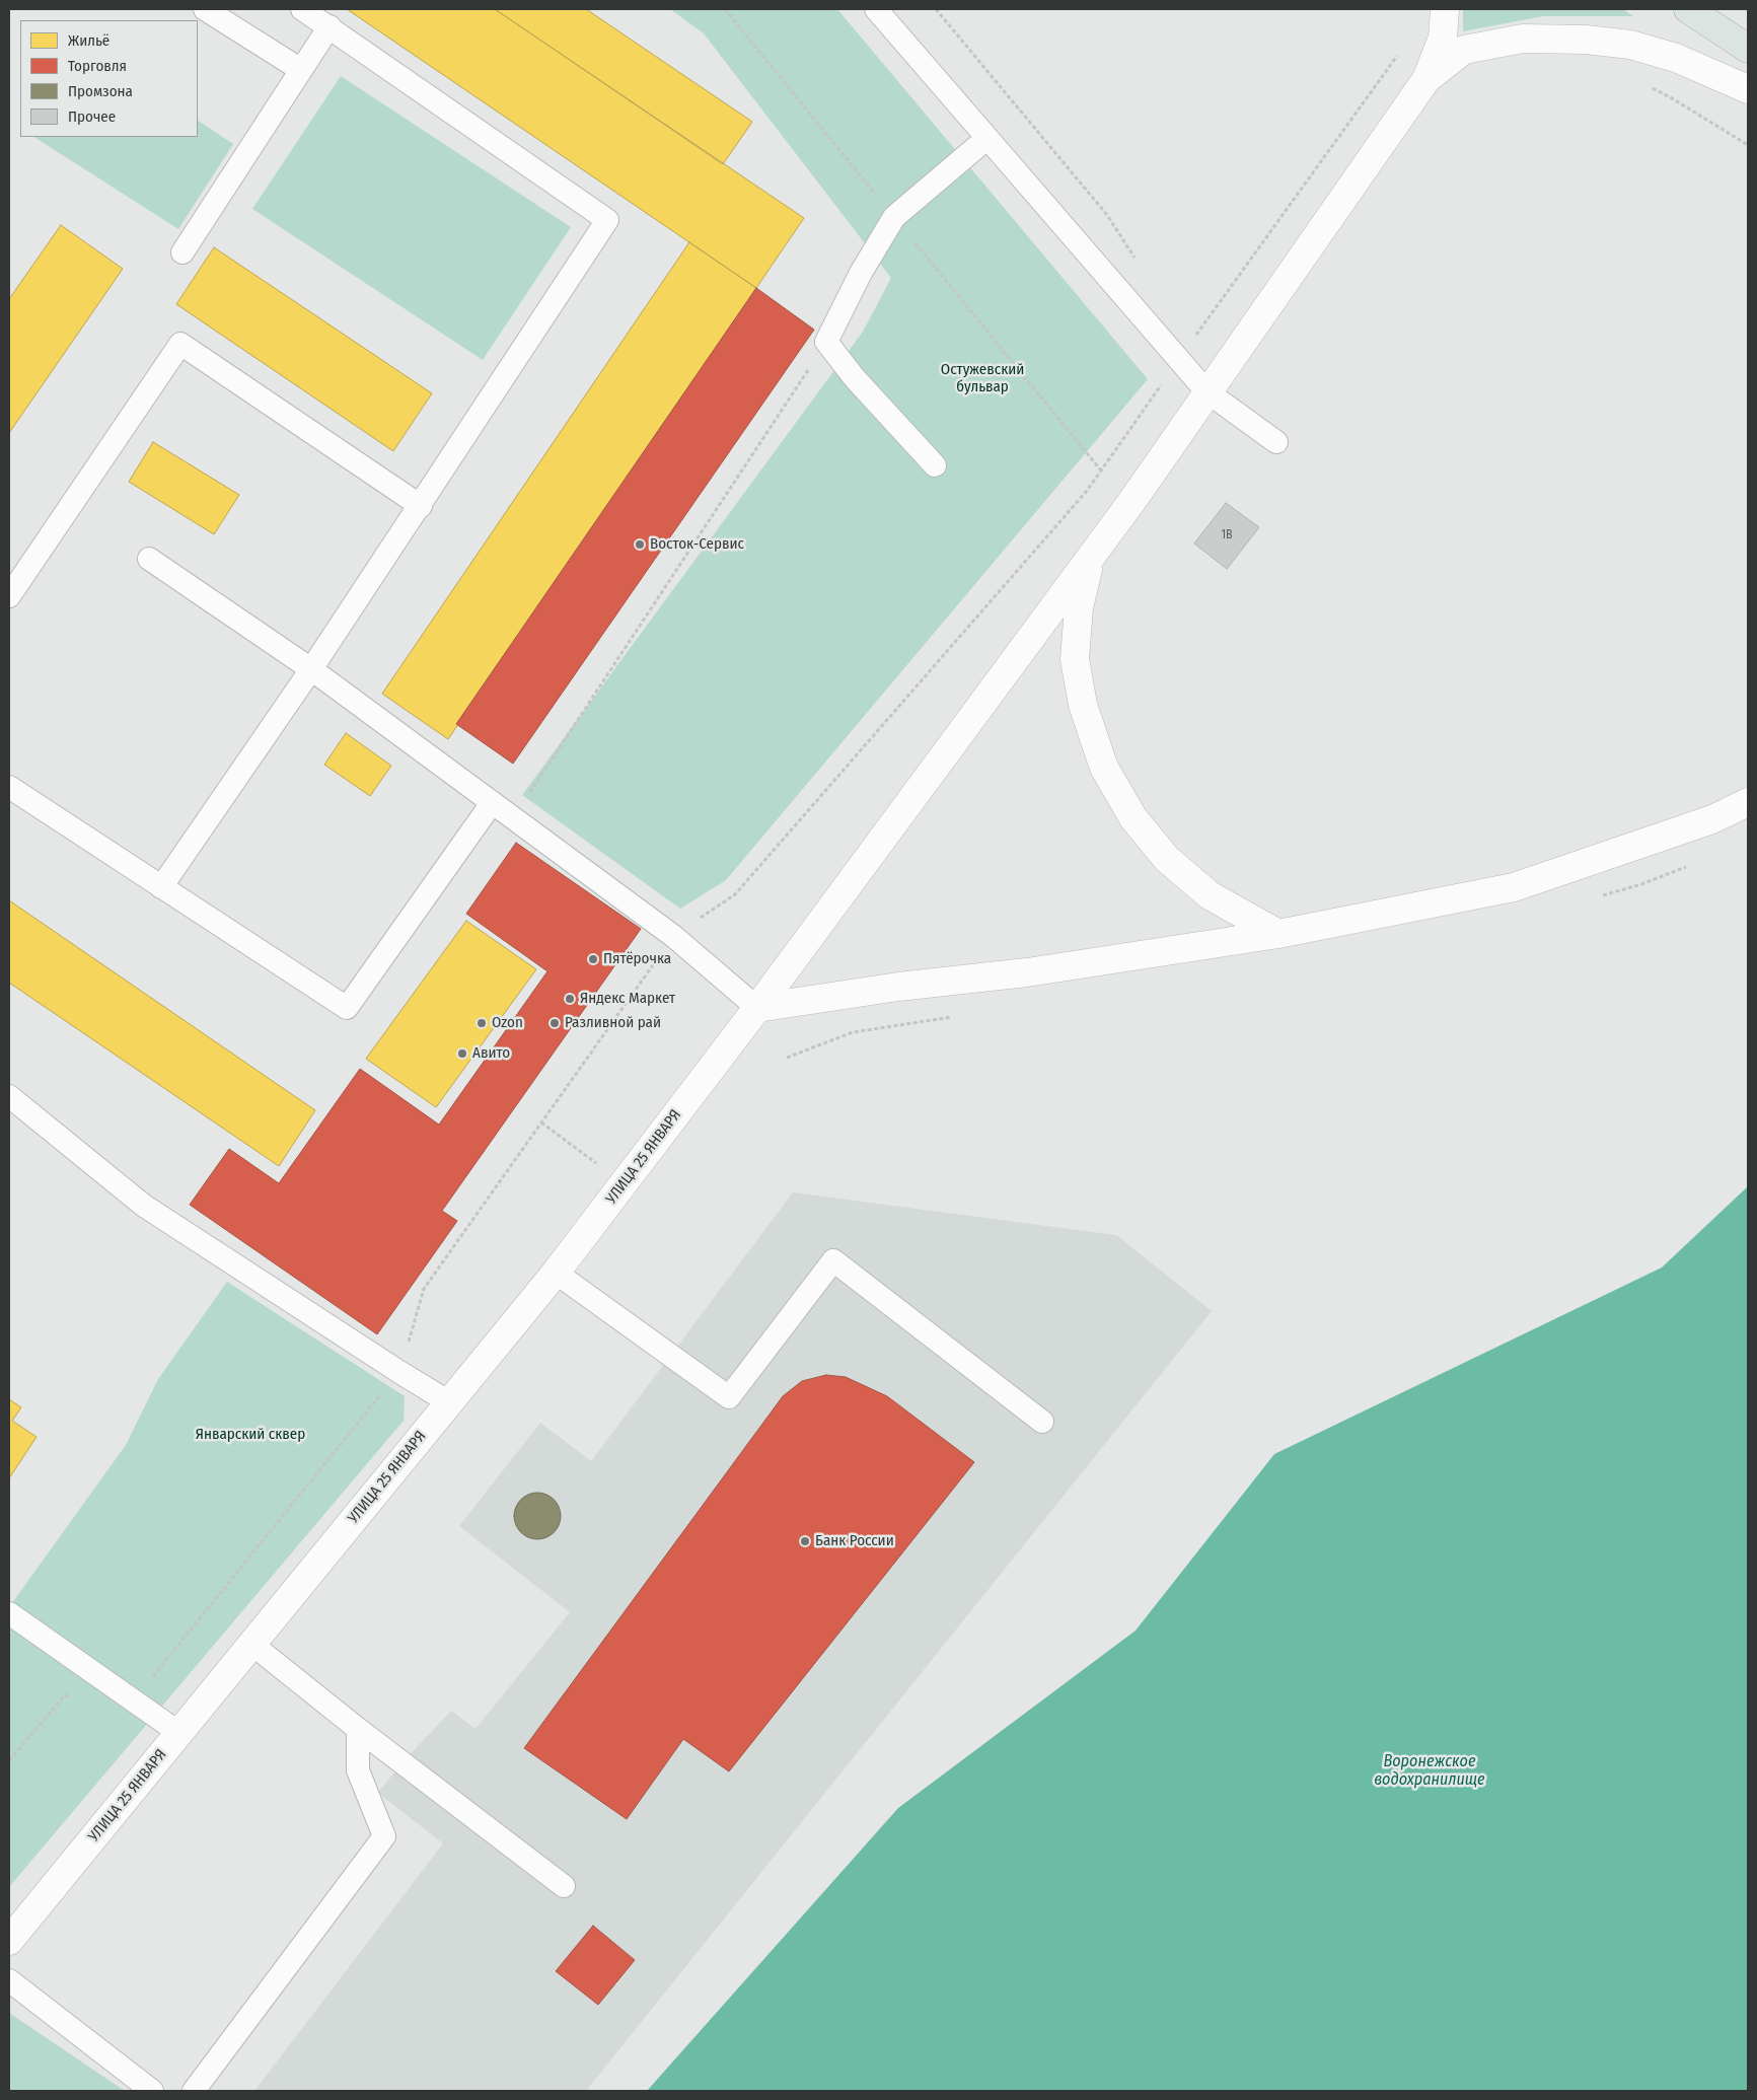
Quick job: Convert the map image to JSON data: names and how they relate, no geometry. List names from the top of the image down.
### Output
{
  "streets": {
    "street": ["УЛИЦА 25 ЯНВАРЯ"]
  },
  "water": ["Воронежское водохранилище"],
  "parks": ["Остужевский бульвар", "Январский сквер"],
  "places": [
    "Восток-Сервис",
    "Пятёрочка",
    "Яндекс Маркет",
    "Ozon",
    "Разливной рай",
    "Авито",
    "Банк России"
  ],
  "house_numbers": ["1В"],
  "legend": [
    "Жильё",
    "Торговля",
    "Промзона",
    "Прочее"
  ]
}
